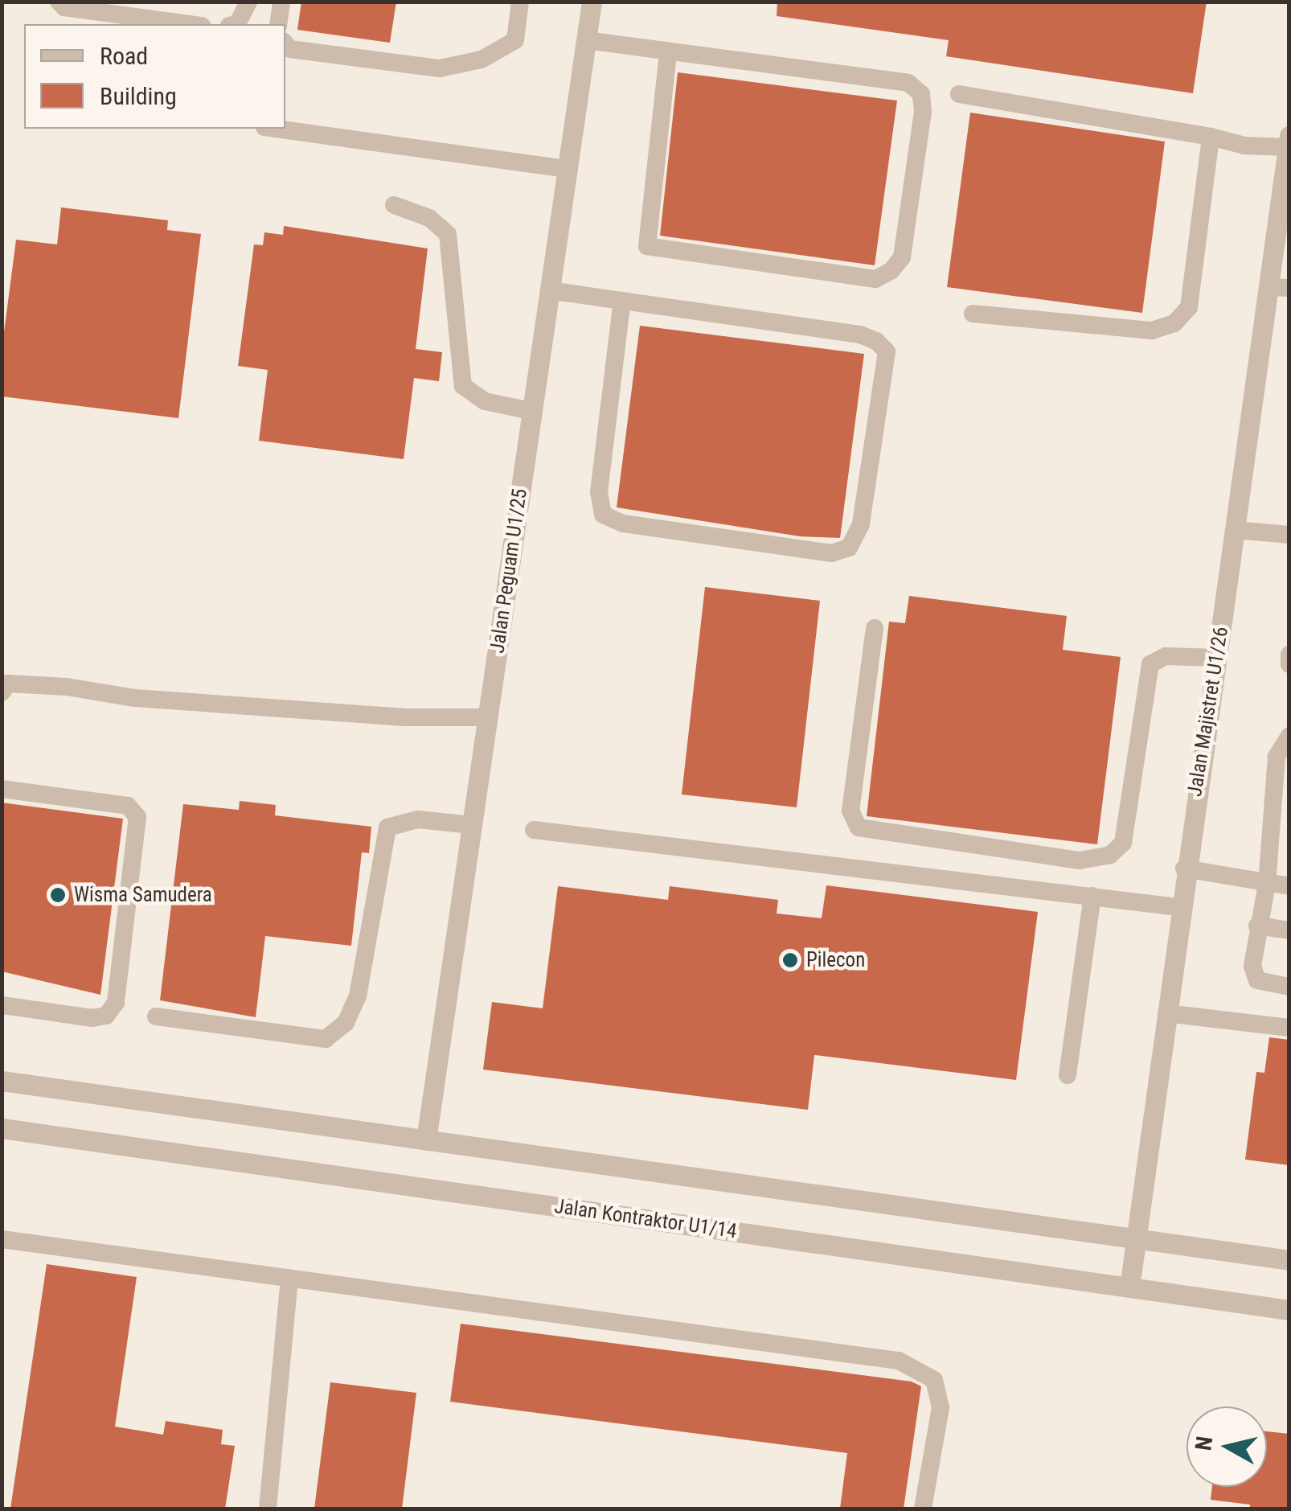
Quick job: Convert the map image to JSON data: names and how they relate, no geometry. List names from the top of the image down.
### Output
{
  "streets": {
    "street": ["Jalan Peguam U1/25", "Jalan Majistret U1/26", "Jalan Kontraktor U1/14"]
  },
  "crossings": [
    ["Jalan Majistret U1/26", "Jalan Kontraktor U1/14"]
  ],
  "places": ["Wisma Samudera", "Pilecon"],
  "legend": ["Road", "Building"],
  "north": "left"
}
